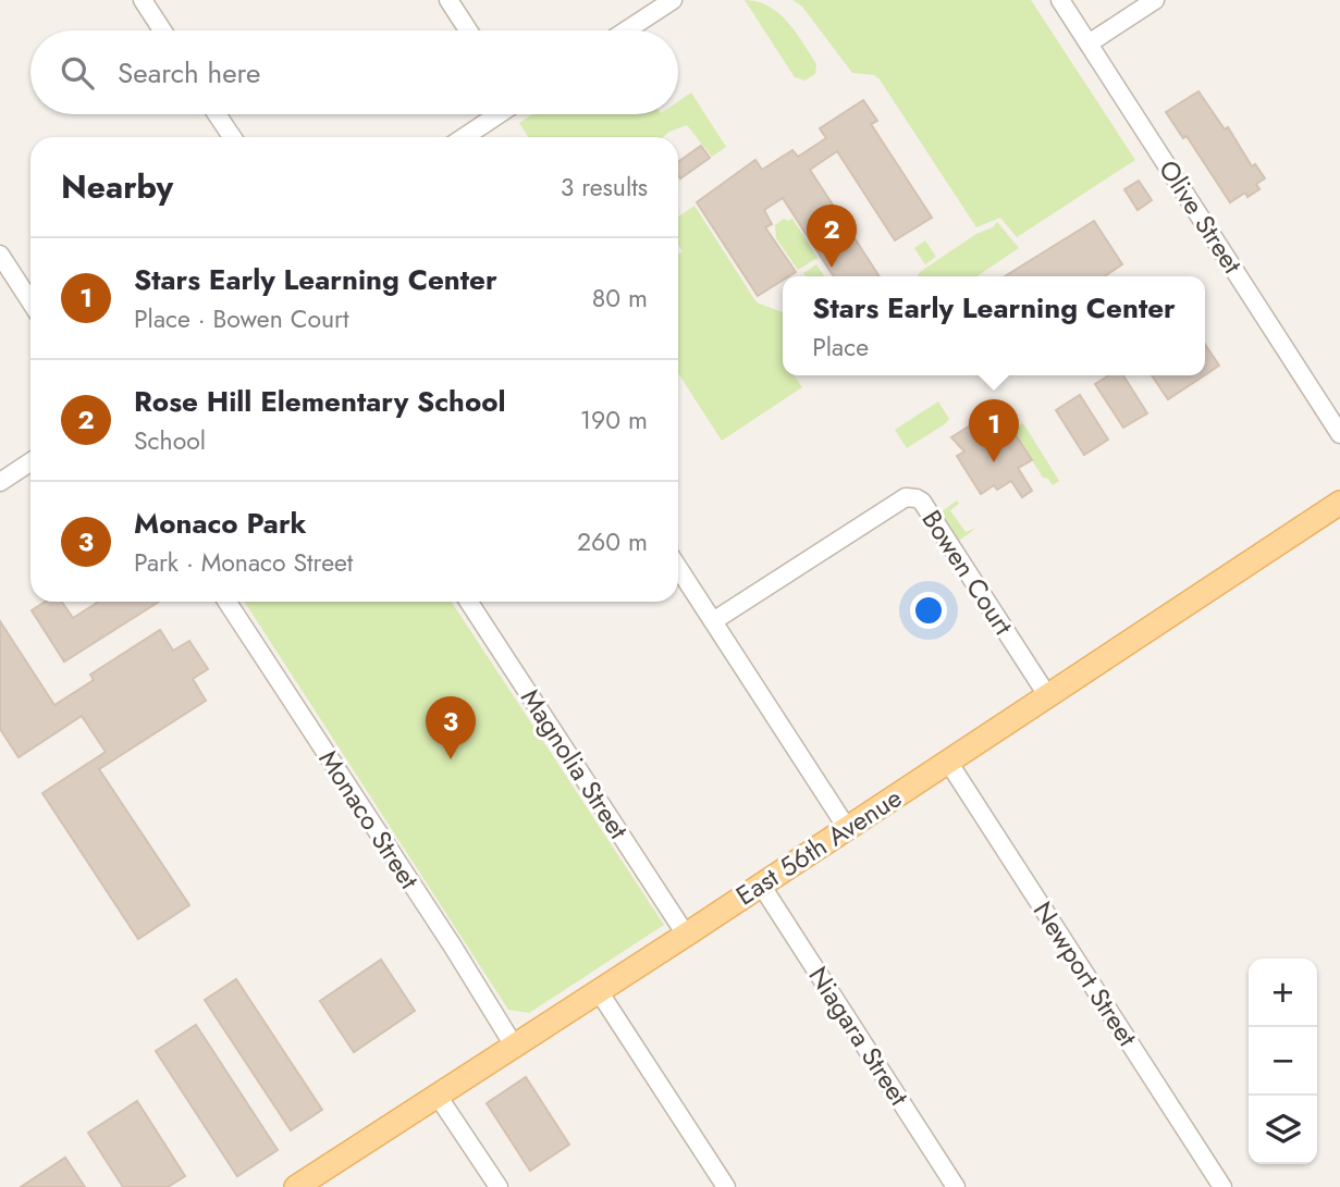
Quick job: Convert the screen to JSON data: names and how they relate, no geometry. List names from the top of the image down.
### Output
{
  "streets": {
    "main road": ["East 56th Avenue"],
    "street": [
      "Olive Street",
      "Bowen Court",
      "Magnolia Street",
      "Monaco Street",
      "Newport Street",
      "Niagara Street"
    ]
  },
  "crossings": [
    ["Bowen Court", "East 56th Avenue"],
    ["Magnolia Street", "East 56th Avenue"],
    ["Monaco Street", "East 56th Avenue"],
    ["East 56th Avenue", "Newport Street"],
    ["East 56th Avenue", "Niagara Street"]
  ],
  "page": {
    "search": "Search here",
    "heading": ["Nearby", "3 results"],
    "pins": ["2", "1", "3"],
    "list": [
      {
        "mark": "1",
        "name": "Stars Early Learning Center",
        "note": "Place · Bowen Court",
        "value": "80 m"
      },
      {
        "mark": "2",
        "name": "Rose Hill Elementary School",
        "note": "School",
        "value": "190 m"
      },
      {
        "mark": "3",
        "name": "Monaco Park",
        "note": "Park · Monaco Street",
        "value": "260 m"
      }
    ],
    "popup": ["Stars Early Learning Center", "Place"],
    "map_buttons": ["+", "−"]
  }
}
